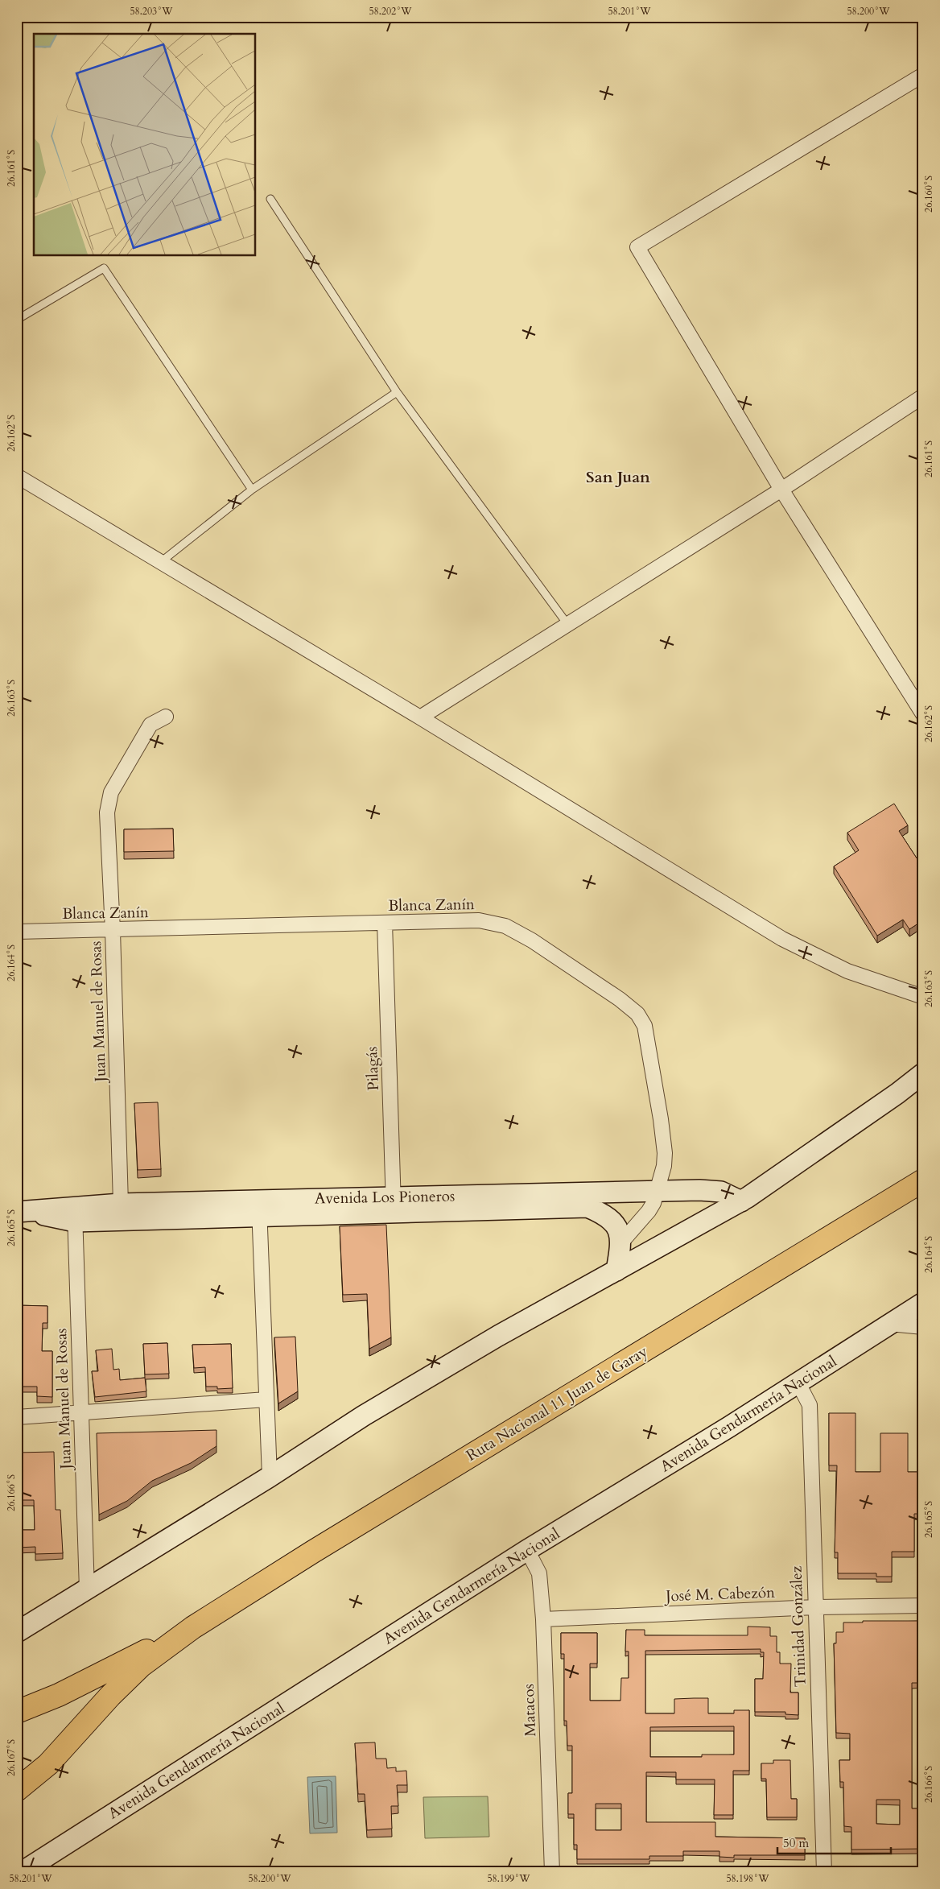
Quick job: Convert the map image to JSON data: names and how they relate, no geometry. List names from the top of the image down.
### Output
{
  "streets": {
    "highway": ["Ruta Nacional 11 Juan de Garay"],
    "main road": ["Avenida Los Pioneros", "Avenida Gendarmería Nacional"],
    "street": [
      "Blanca Zanín",
      "Juan Manuel de Rosas",
      "Pilagás",
      "José M. Cabezón",
      "Trinidad González",
      "Matacos"
    ]
  },
  "crossings": [
    ["Blanca Zanín", "Juan Manuel de Rosas"],
    ["Blanca Zanín", "Pilagás"],
    ["Blanca Zanín", "Avenida Los Pioneros"],
    ["Juan Manuel de Rosas", "Avenida Los Pioneros"],
    ["Pilagás", "Avenida Los Pioneros"],
    ["Avenida Gendarmería Nacional", "Trinidad González"],
    ["Avenida Gendarmería Nacional", "Matacos"],
    ["José M. Cabezón", "Trinidad González"],
    ["José M. Cabezón", "Matacos"]
  ],
  "districts": ["San Juan"],
  "scale_bar": "50 m",
  "coordinates": [
    "58.203°W",
    "58.202°W",
    "58.201°W",
    "58.200°W",
    "26.161°S",
    "26.160°S",
    "26.162°S",
    "26.163°S",
    "26.164°S",
    "26.165°S",
    "26.166°S",
    "26.167°S",
    "58.199°W",
    "58.198°W"
  ]
}
